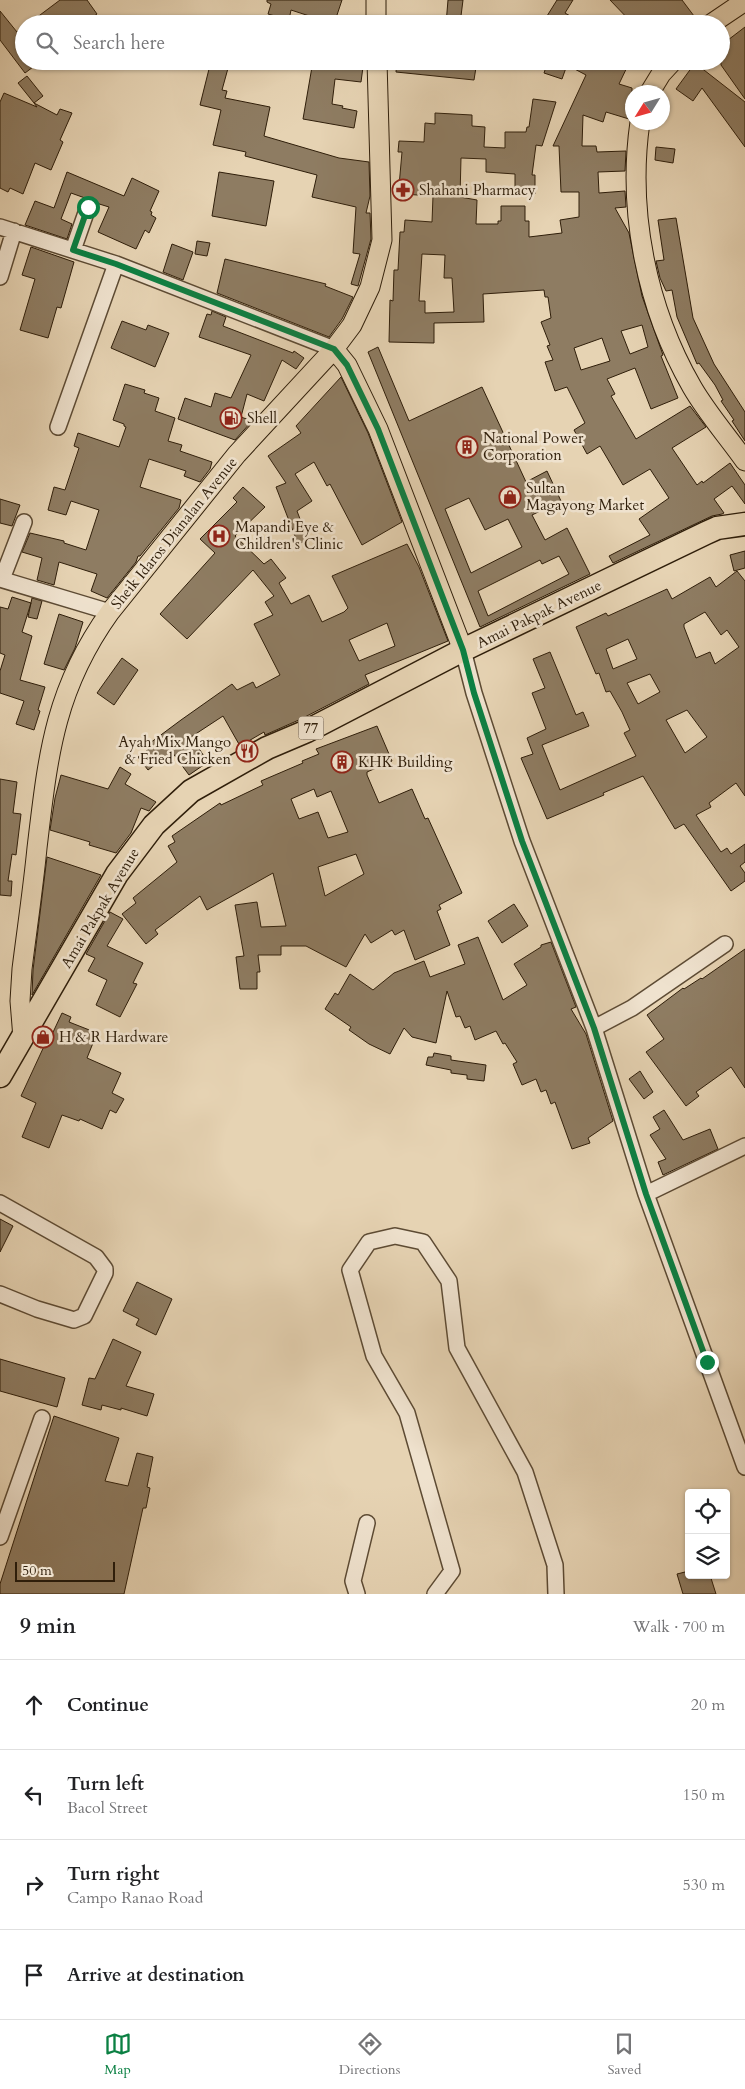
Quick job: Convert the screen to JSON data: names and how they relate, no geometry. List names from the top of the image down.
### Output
{
  "streets": {
    "highway": ["Amai Pakpak Avenue", "77"],
    "main road": ["Sheik Idaros Dianalan Avenue"]
  },
  "crossings": [
    ["Sheik Idaros Dianalan Avenue", "Amai Pakpak Avenue"]
  ],
  "places": {
    "pharmacy": ["Shahani Pharmacy"],
    "fuel station": ["Shell"],
    "building": ["National Power Corporation", "KHK Building"],
    "shop": ["Sultan Magayong Market", "H & R Hardware"],
    "hospital": ["Mapandi Eye & Children's Clinic"],
    "restaurant": ["Ayah Mix Mango & Fried Chicken"]
  },
  "scale_bar": "50 m",
  "north": "bottom left",
  "page": {
    "search": "Search here",
    "scale": "50 m",
    "heading": ["9 min", "Walk · 700 m"],
    "list": [
      ["Continue", "20 m"],
      ["Turn left", "Bacol Street", "150 m"],
      ["Turn right", "Campo Ranao Road", "530 m"],
      "Arrive at destination"
    ],
    "nav": ["Map", "Directions", "Saved"]
  }
}
